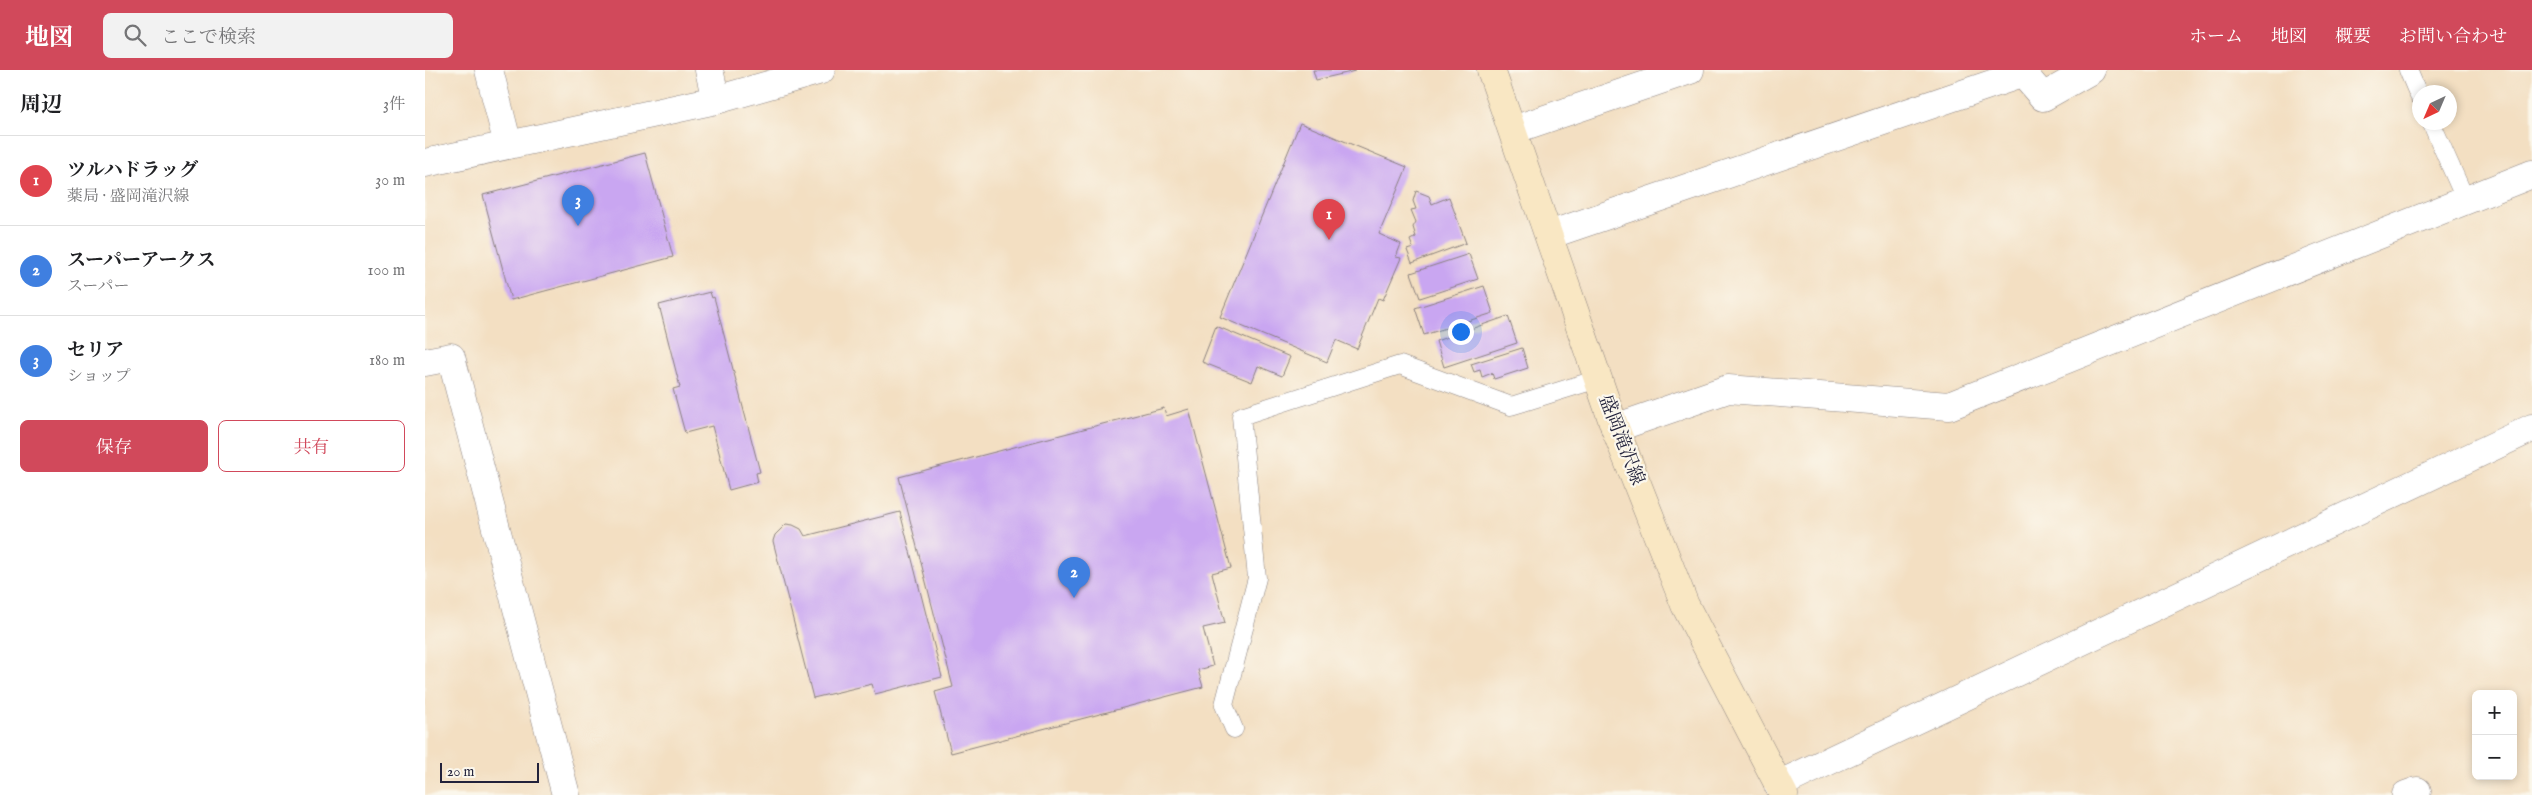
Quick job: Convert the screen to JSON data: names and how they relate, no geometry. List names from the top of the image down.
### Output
{
  "streets": {
    "main road": ["盛岡滝沢線"]
  },
  "scale_bar": "20 m",
  "north": "bottom left",
  "page": {
    "header": "地図",
    "search": "ここで検索",
    "nav": [
      "ホーム",
      "地図",
      "概要",
      "お問い合わせ"
    ],
    "heading": ["周辺", "3件"],
    "list": [
      {
        "mark": "1",
        "name": "ツルハドラッグ",
        "note": "薬局 · 盛岡滝沢線",
        "value": "30 m"
      },
      {
        "mark": "2",
        "name": "スーパーアークス",
        "note": "スーパー",
        "value": "100 m"
      },
      {
        "mark": "3",
        "name": "セリア",
        "note": "ショップ",
        "value": "180 m"
      }
    ],
    "pins": ["3", "1", "2"],
    "buttons": ["保存", "共有"],
    "map_buttons": ["+", "−"],
    "scale": "20 m"
  }
}
